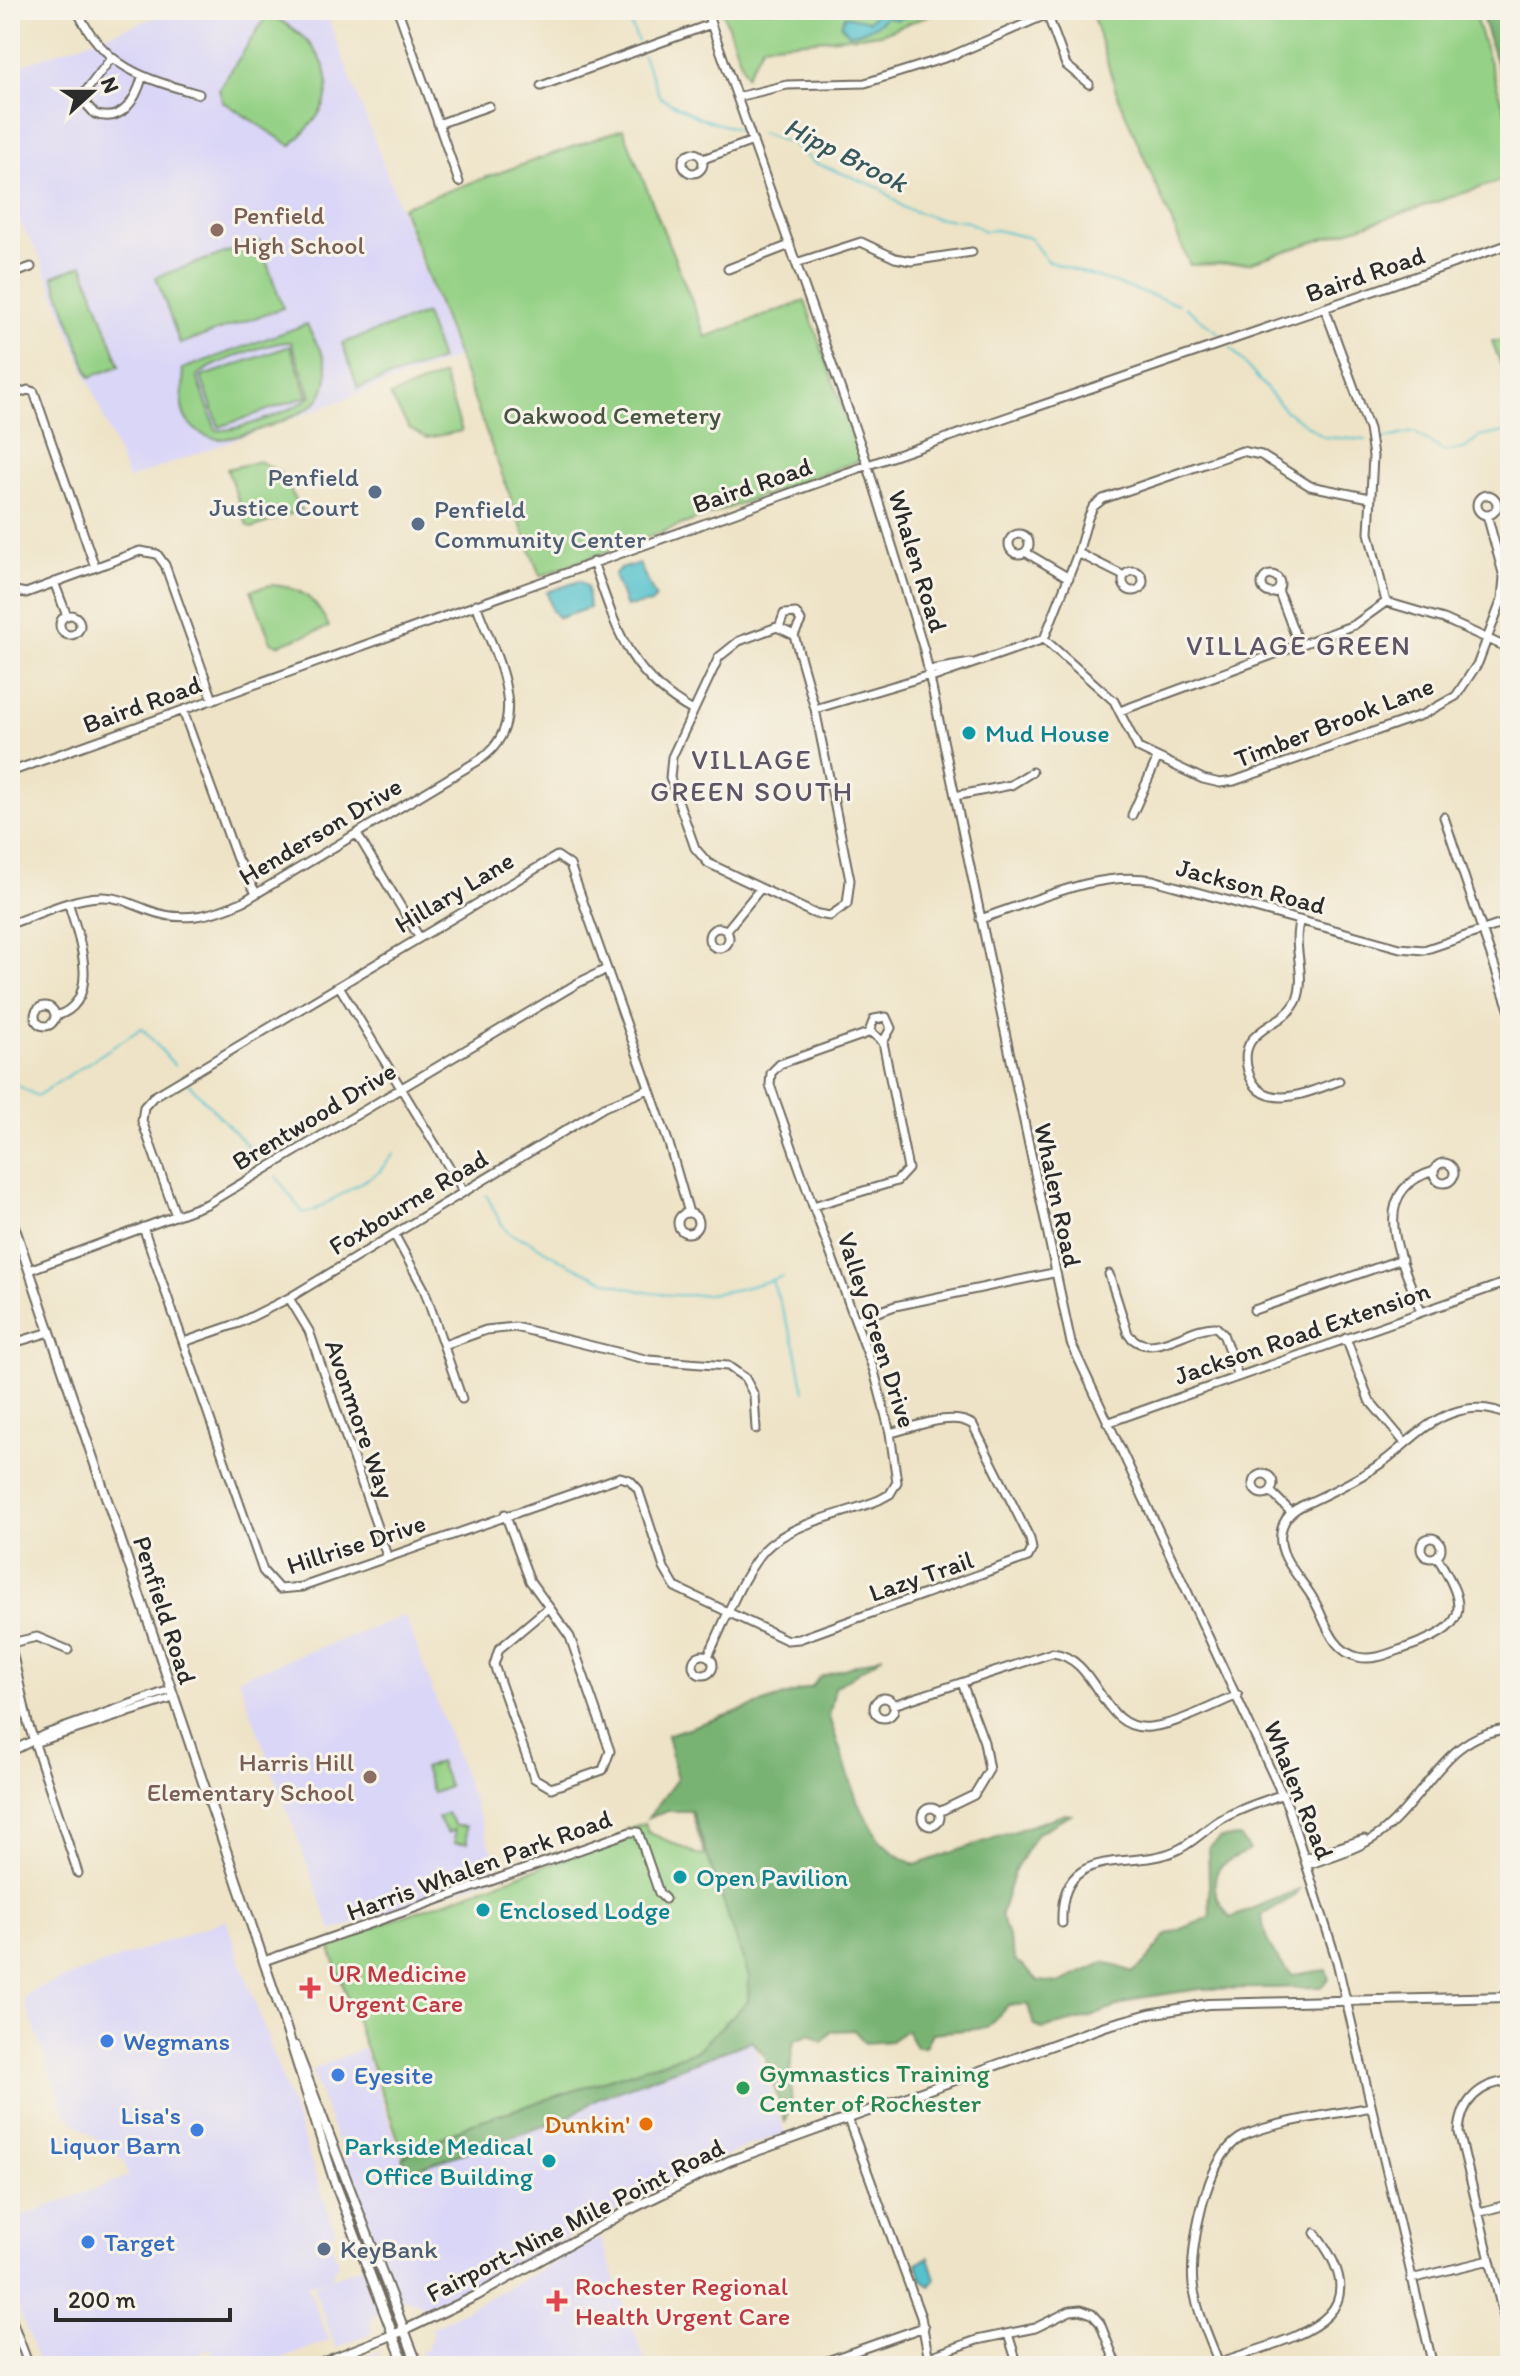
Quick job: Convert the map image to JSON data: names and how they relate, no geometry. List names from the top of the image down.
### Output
{
  "streets": {
    "main road": ["Penfield Road", "Fairport-Nine Mile Point Road"],
    "street": [
      "Baird Road",
      "Whalen Road",
      "Timber Brook Lane",
      "Henderson Drive",
      "Jackson Road",
      "Hillary Lane",
      "Brentwood Drive",
      "Foxbourne Road",
      "Valley Green Drive",
      "Jackson Road Extension",
      "Avonmore Way",
      "Hillrise Drive",
      "Lazy Trail",
      "Harris Whalen Park Road"
    ]
  },
  "crossings": [
    ["Baird Road", "Whalen Road"],
    ["Baird Road", "Henderson Drive"],
    ["Whalen Road", "Jackson Road"],
    ["Whalen Road", "Jackson Road Extension"],
    ["Whalen Road", "Fairport-Nine Mile Point Road"],
    ["Hillary Lane", "Brentwood Drive"],
    ["Hillary Lane", "Foxbourne Road"],
    ["Brentwood Drive", "Hillrise Drive"],
    ["Brentwood Drive", "Penfield Road"],
    ["Foxbourne Road", "Avonmore Way"],
    ["Foxbourne Road", "Hillrise Drive"],
    ["Valley Green Drive", "Lazy Trail"],
    ["Avonmore Way", "Hillrise Drive"],
    ["Hillrise Drive", "Lazy Trail"],
    ["Penfield Road", "Harris Whalen Park Road"],
    ["Penfield Road", "Fairport-Nine Mile Point Road"]
  ],
  "districts": ["VILLAGE GREEN", "VILLAGE GREEN SOUTH"],
  "water": ["Hipp Brook"],
  "parks": ["Oakwood Cemetery"],
  "places": {
    "other": [
      "Penfield High School",
      "Penfield Justice Court",
      "Penfield Community Center",
      "Mud House",
      "Harris Hill Elementary School",
      "Open Pavilion",
      "Enclosed Lodge",
      "Wegmans",
      "Eyesite",
      "Gymnastics Training Center of Rochester",
      "Dunkin'",
      "Lisa's Liquor Barn",
      "Parkside Medical Office Building",
      "Target",
      "KeyBank"
    ],
    "health": ["UR Medicine Urgent Care", "Rochester Regional Health Urgent Care"]
  },
  "scale_bar": "200 m",
  "north": "right"
}
